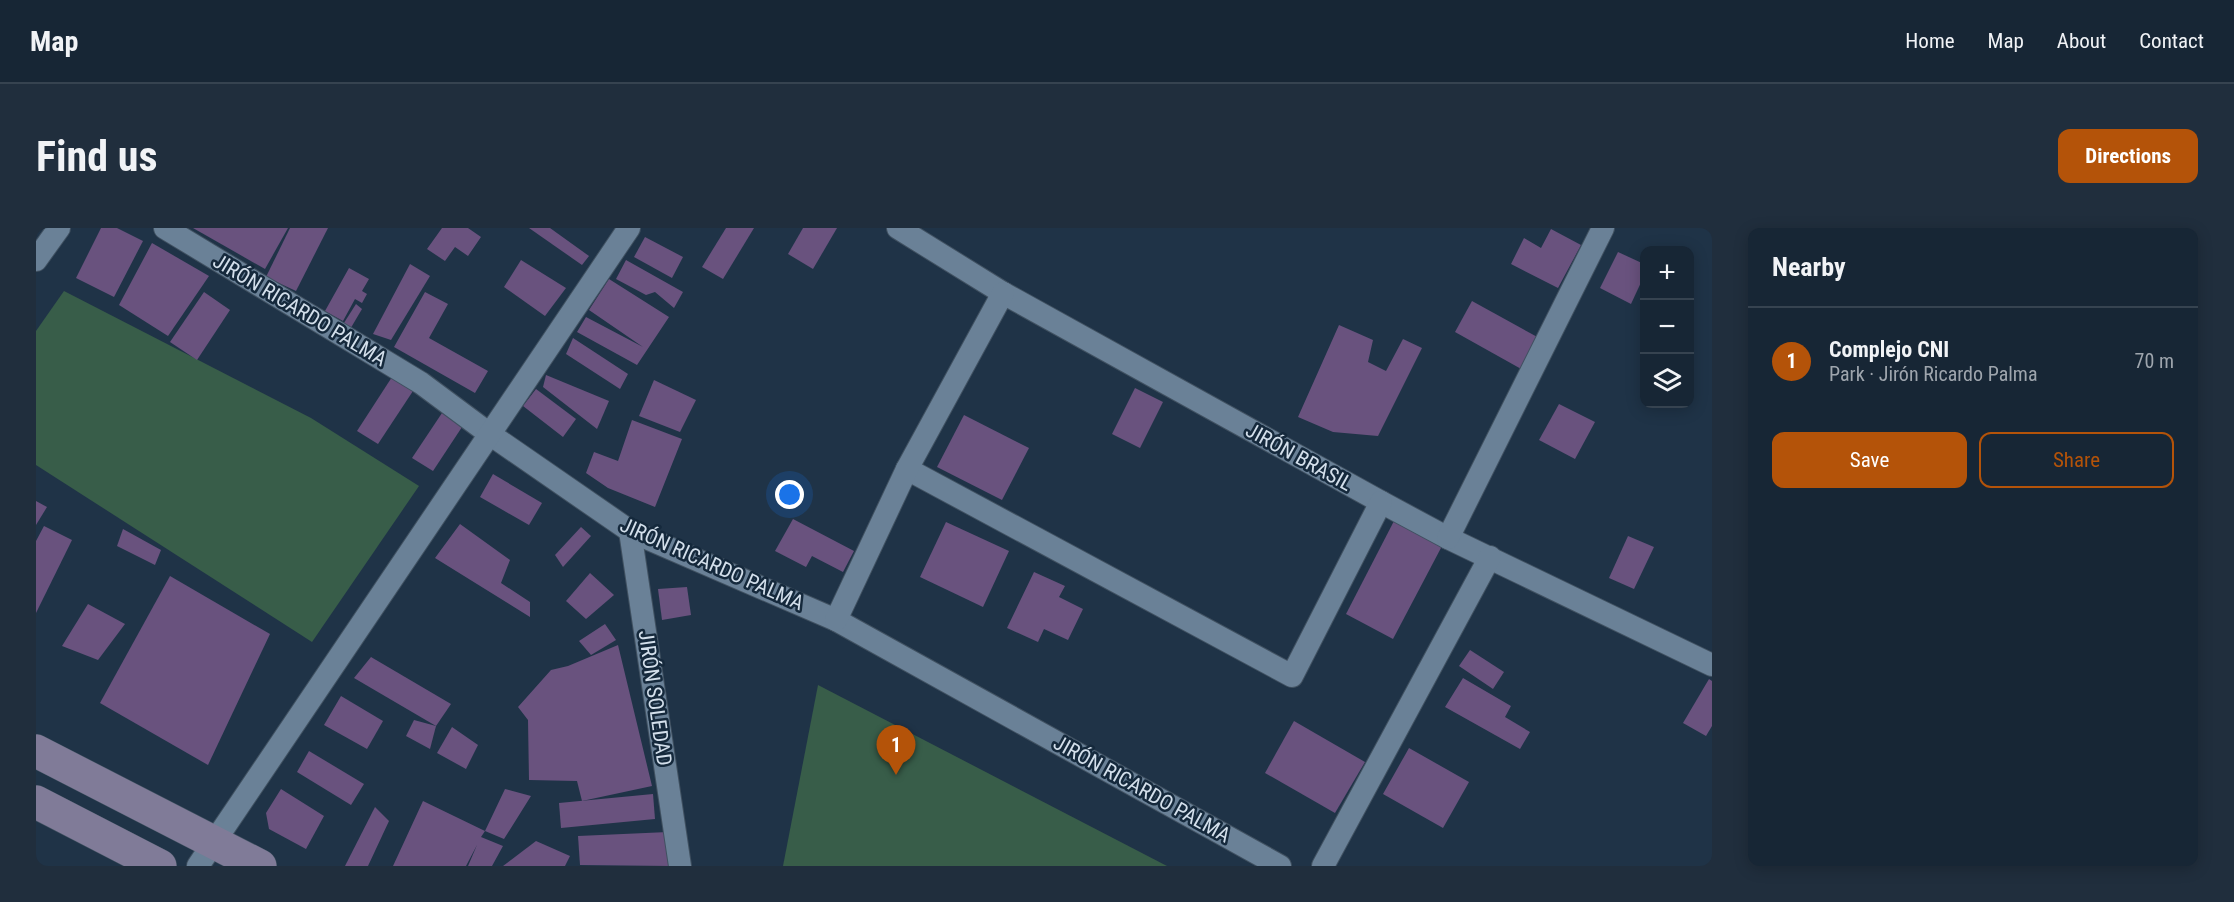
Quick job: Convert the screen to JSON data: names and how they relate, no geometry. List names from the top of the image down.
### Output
{
  "streets": {
    "street": ["JIRÓN RICARDO PALMA", "JIRÓN BRASIL", "JIRÓN SOLEDAD"]
  },
  "crossings": [
    ["JIRÓN RICARDO PALMA", "JIRÓN SOLEDAD"]
  ],
  "page": {
    "header": "Map",
    "nav": [
      "Home",
      "Map",
      "About",
      "Contact"
    ],
    "buttons": [
      "Directions",
      ["Save", "Share"]
    ],
    "title": "Find us",
    "heading": "Nearby",
    "map_buttons": ["+", "−"],
    "list": [
      {
        "mark": "1",
        "name": "Complejo CNI",
        "note": "Park · Jirón Ricardo Palma",
        "value": "70 m"
      }
    ],
    "pins": "1"
  }
}
